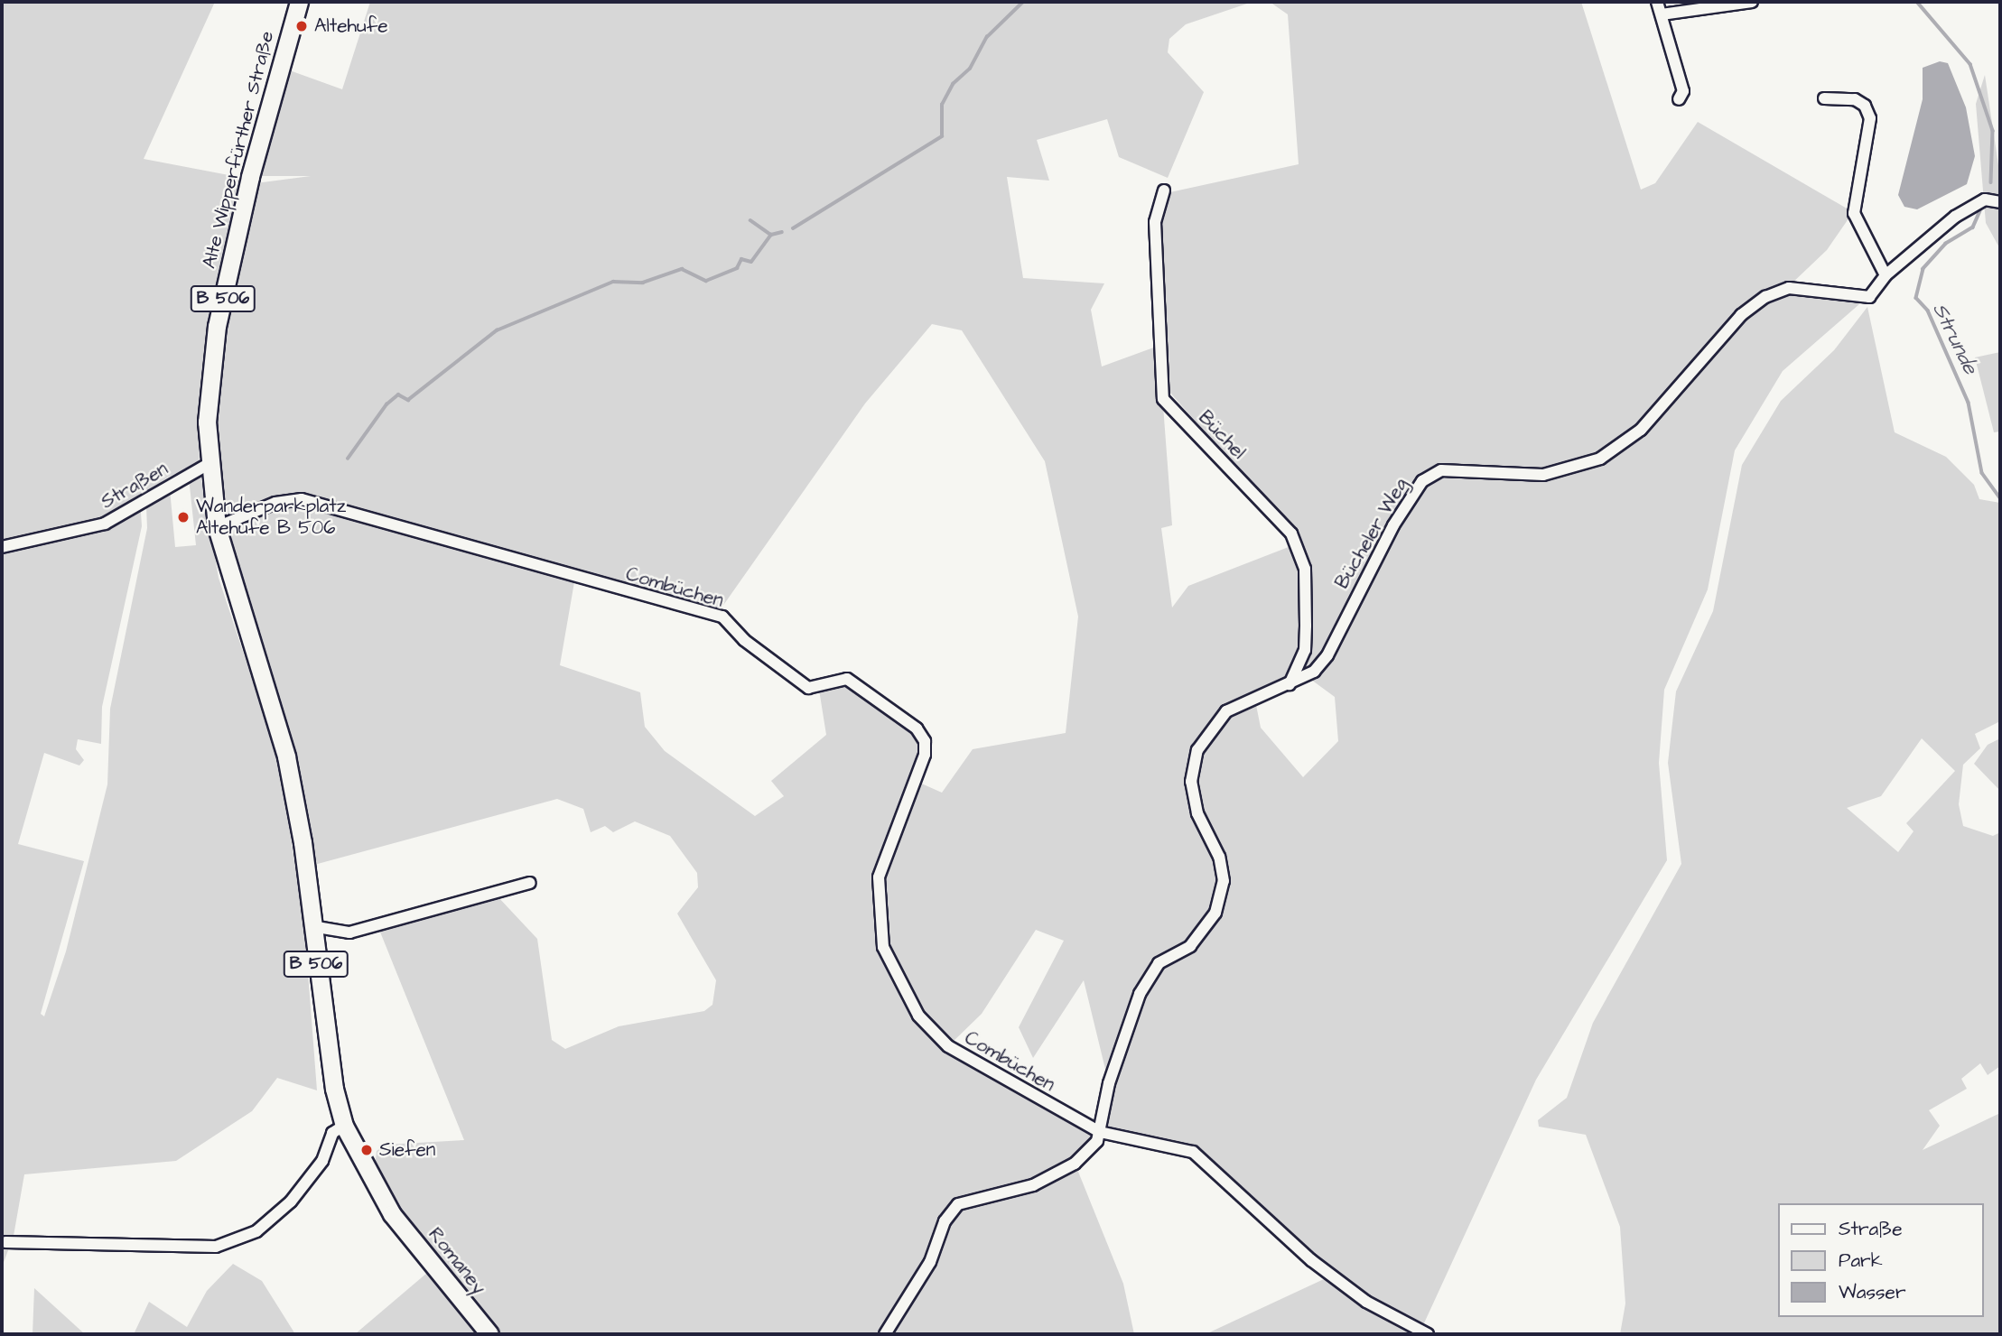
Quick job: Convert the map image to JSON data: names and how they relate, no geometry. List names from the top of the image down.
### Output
{
  "streets": {
    "main road": ["Alte Wipperfürther Straße", "B 506", "Romaney"],
    "street": [
      "Büchel",
      "Straßen",
      "Bücheler Weg",
      "Combüchen"
    ]
  },
  "crossings": [
    ["Alte Wipperfürther Straße", "B 506"],
    ["Alte Wipperfürther Straße", "Straßen"],
    ["B 506", "Straßen"],
    ["B 506", "Combüchen"],
    ["B 506", "Romaney"],
    ["Büchel", "Bücheler Weg"],
    ["Bücheler Weg", "Combüchen"]
  ],
  "water": ["Strunde"],
  "places": ["Altehufe", "Wanderparkplatz Altehufe B 506", "Siefen"],
  "legend": ["Straße", "Park", "Wasser"]
}
